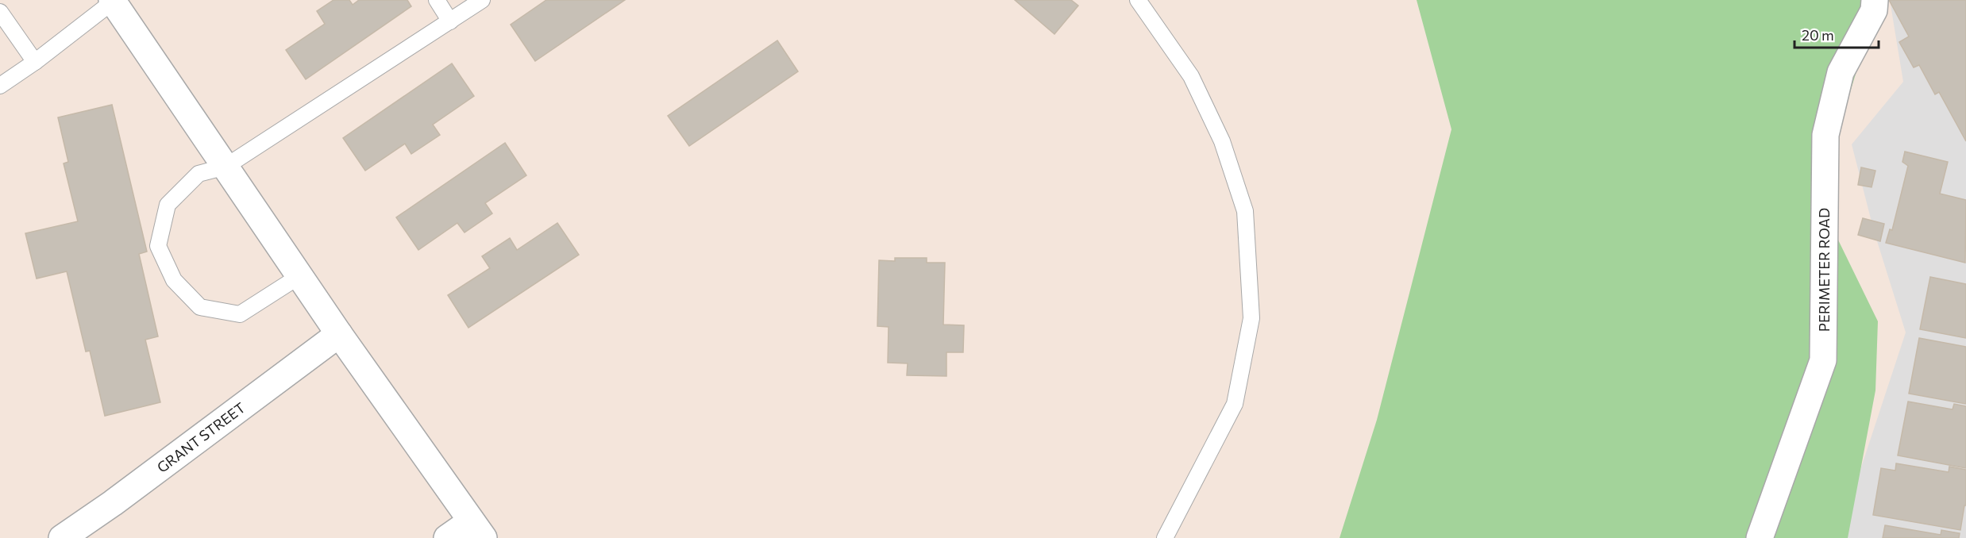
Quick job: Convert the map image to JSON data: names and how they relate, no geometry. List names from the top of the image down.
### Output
{
  "streets": {
    "street": ["PERIMETER ROAD", "GRANT STREET"]
  },
  "scale_bar": "20 m"
}
